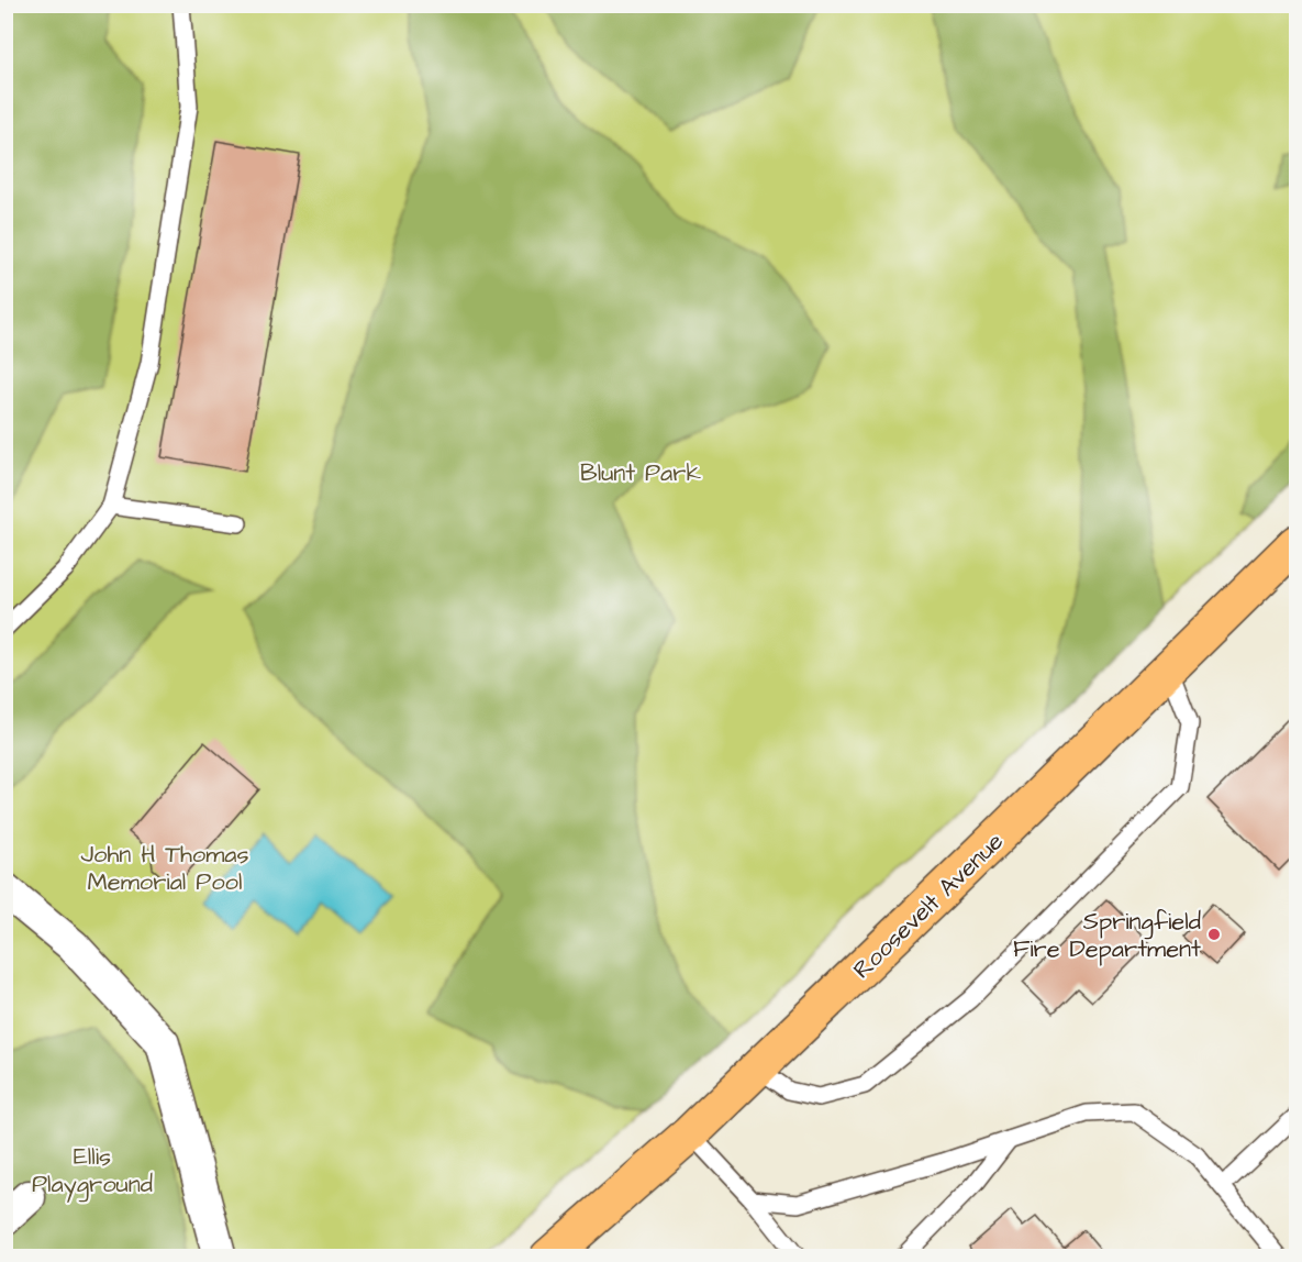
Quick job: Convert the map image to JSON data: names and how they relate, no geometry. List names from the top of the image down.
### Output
{
  "streets": {
    "main road": ["Roosevelt Avenue"]
  },
  "parks": ["Blunt Park", "John H Thomas Memorial Pool", "Ellis Playground"],
  "places": ["Springfield Fire Department"]
}
